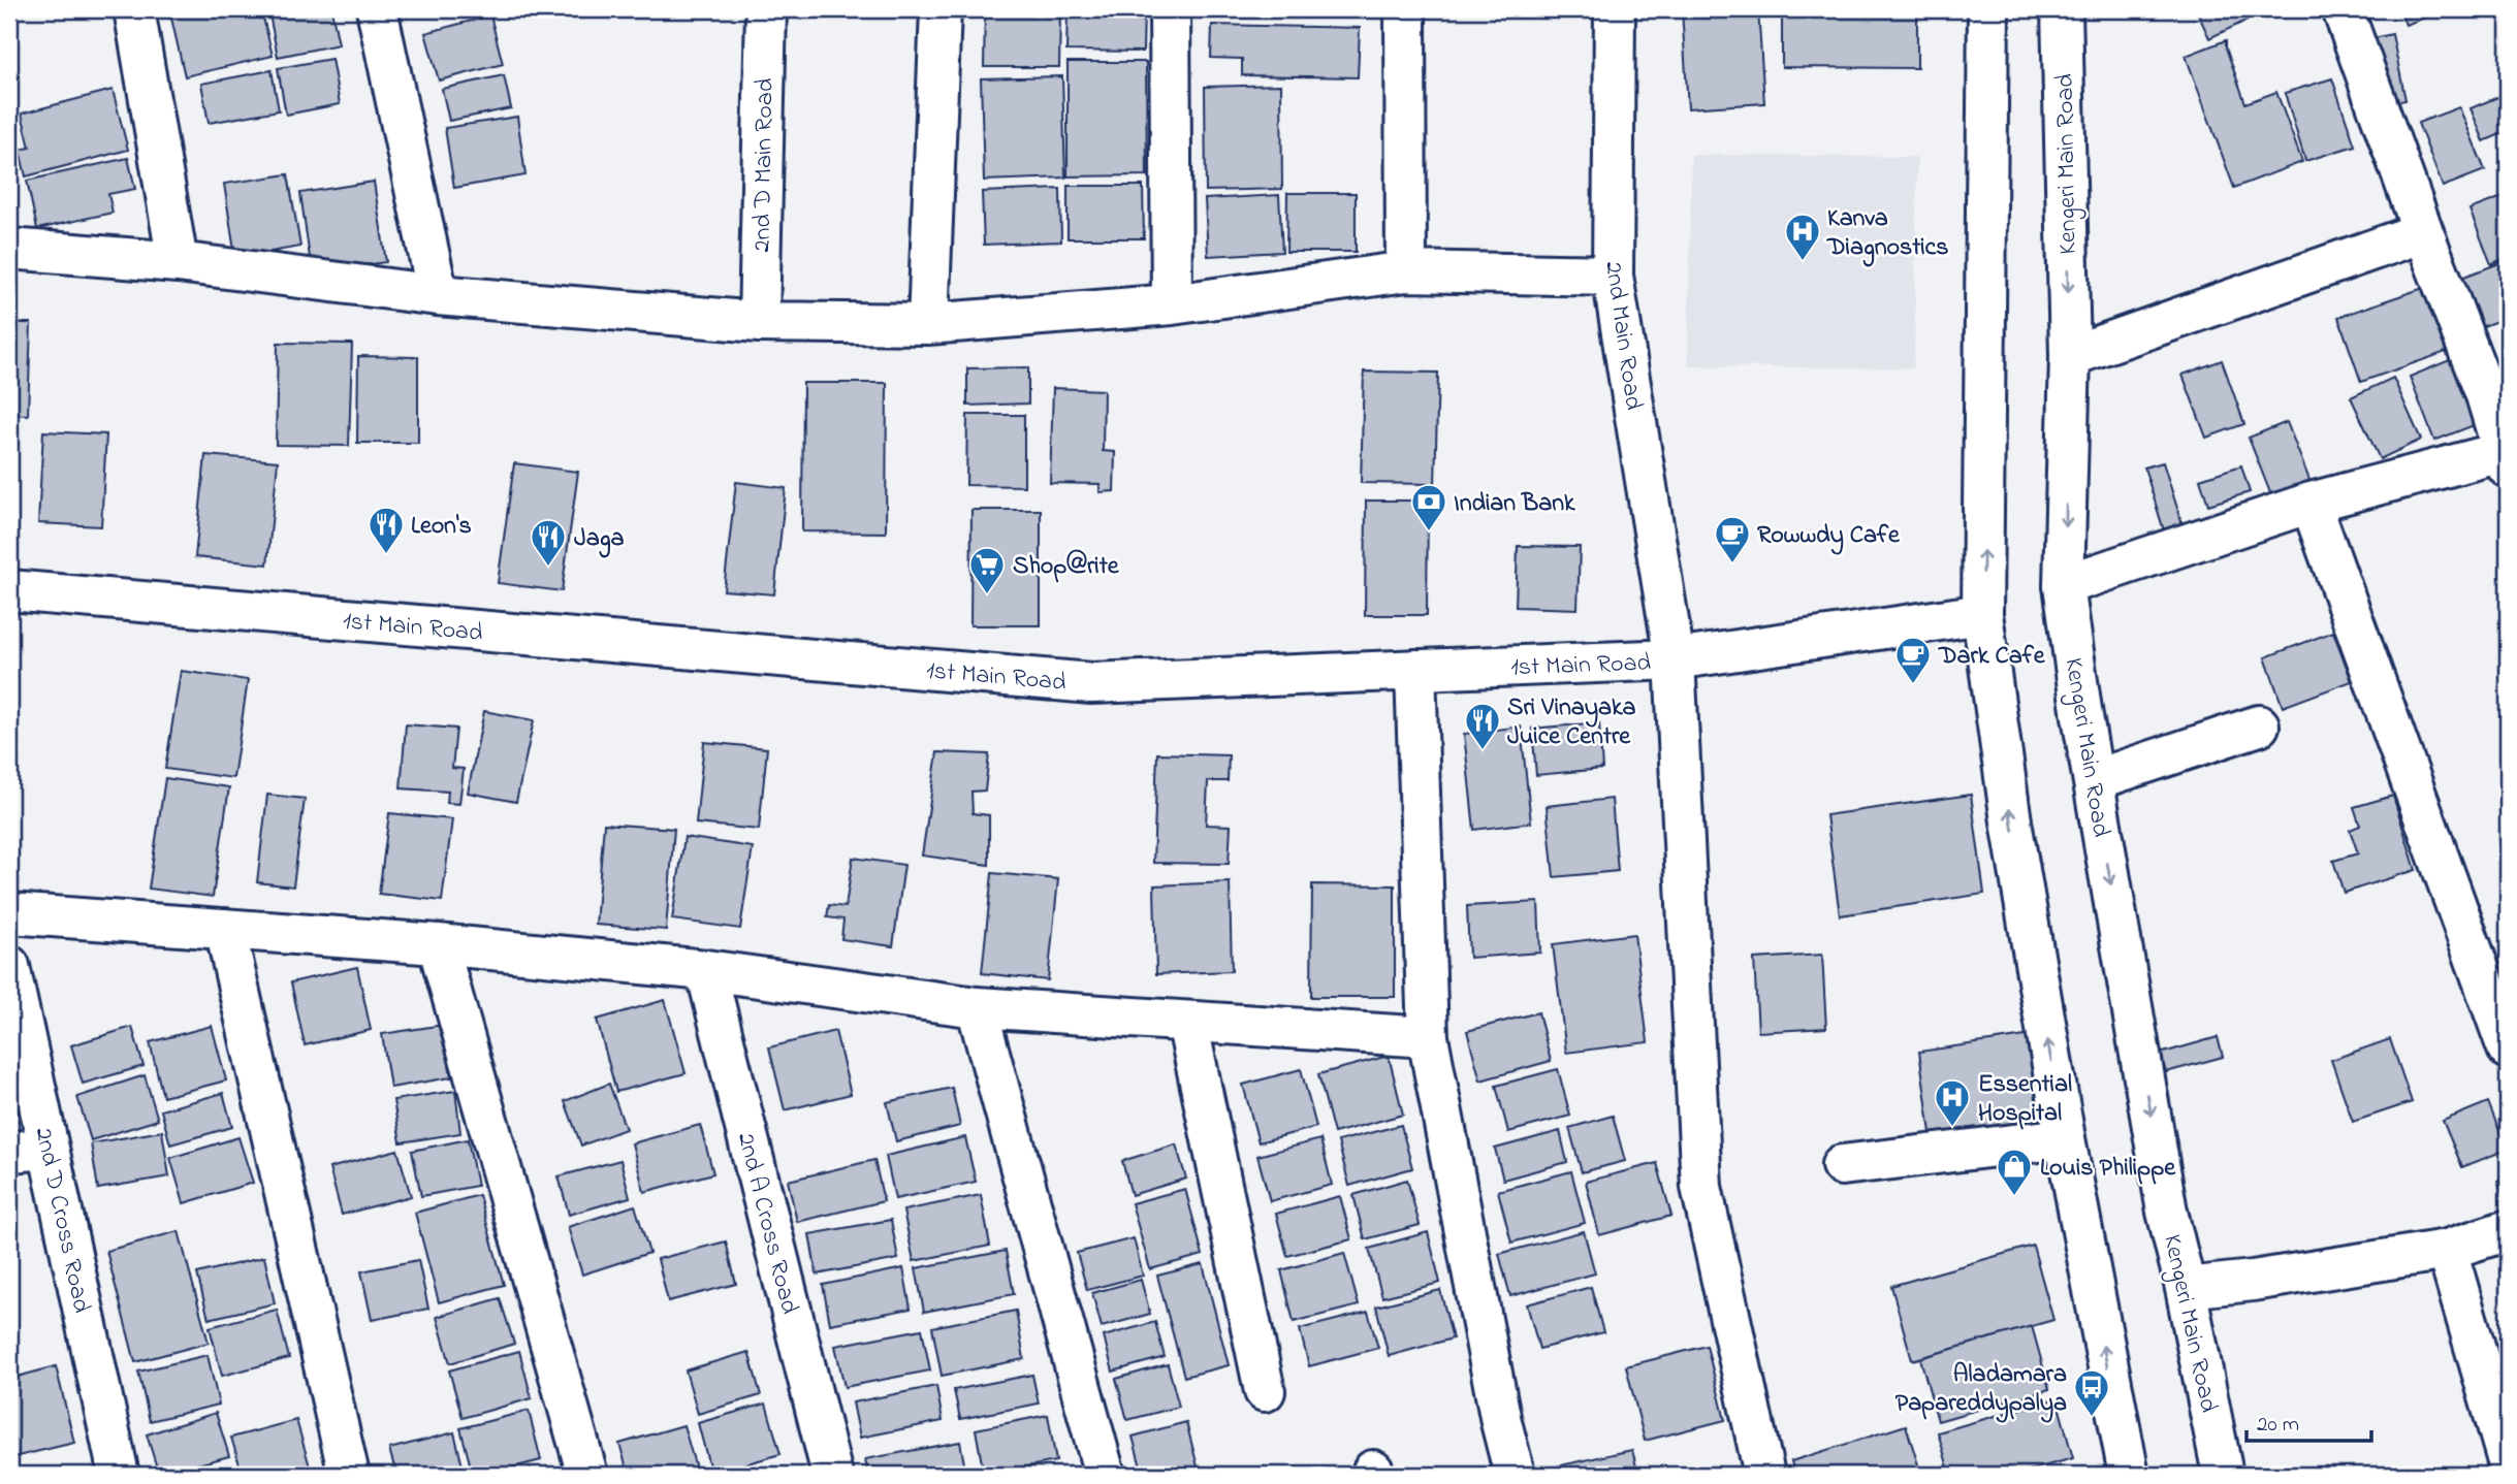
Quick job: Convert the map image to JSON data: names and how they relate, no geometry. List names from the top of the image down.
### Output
{
  "streets": {
    "street": [
      "Kengeri Main Road",
      "2nd D Main Road",
      "2nd Main Road",
      "1st Main Road",
      "2nd D Cross Road",
      "2nd A Cross Road"
    ]
  },
  "crossings": [
    ["2nd Main Road", "1st Main Road"]
  ],
  "places": {
    "hospital": ["Kanva Diagnostics", "Essential Hospital"],
    "bank": ["Indian Bank"],
    "restaurant": ["Leon's", "Jaga", "Sri Vinayaka Juice Centre"],
    "cafe": ["Rowwdy Cafe", "Dark Cafe"],
    "supermarket": ["Shop@rite"],
    "shop": ["Louis Philippe"],
    "bus stop": ["Aladamara Papareddypalya"]
  },
  "scale_bar": "20 m"
}
